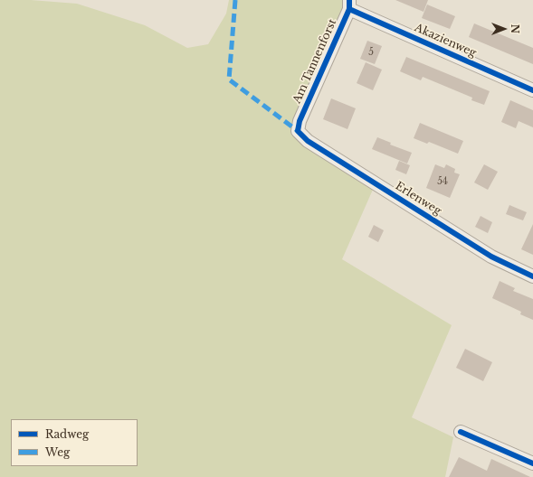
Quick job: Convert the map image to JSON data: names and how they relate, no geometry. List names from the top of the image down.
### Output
{
  "streets": {
    "street": ["Akazienweg", "Am Tannenforst", "Erlenweg"]
  },
  "crossings": [
    ["Akazienweg", "Am Tannenforst"],
    ["Am Tannenforst", "Erlenweg"]
  ],
  "house_numbers": ["5", "54"],
  "legend": ["Radweg", "Weg"],
  "north": "right"
}
